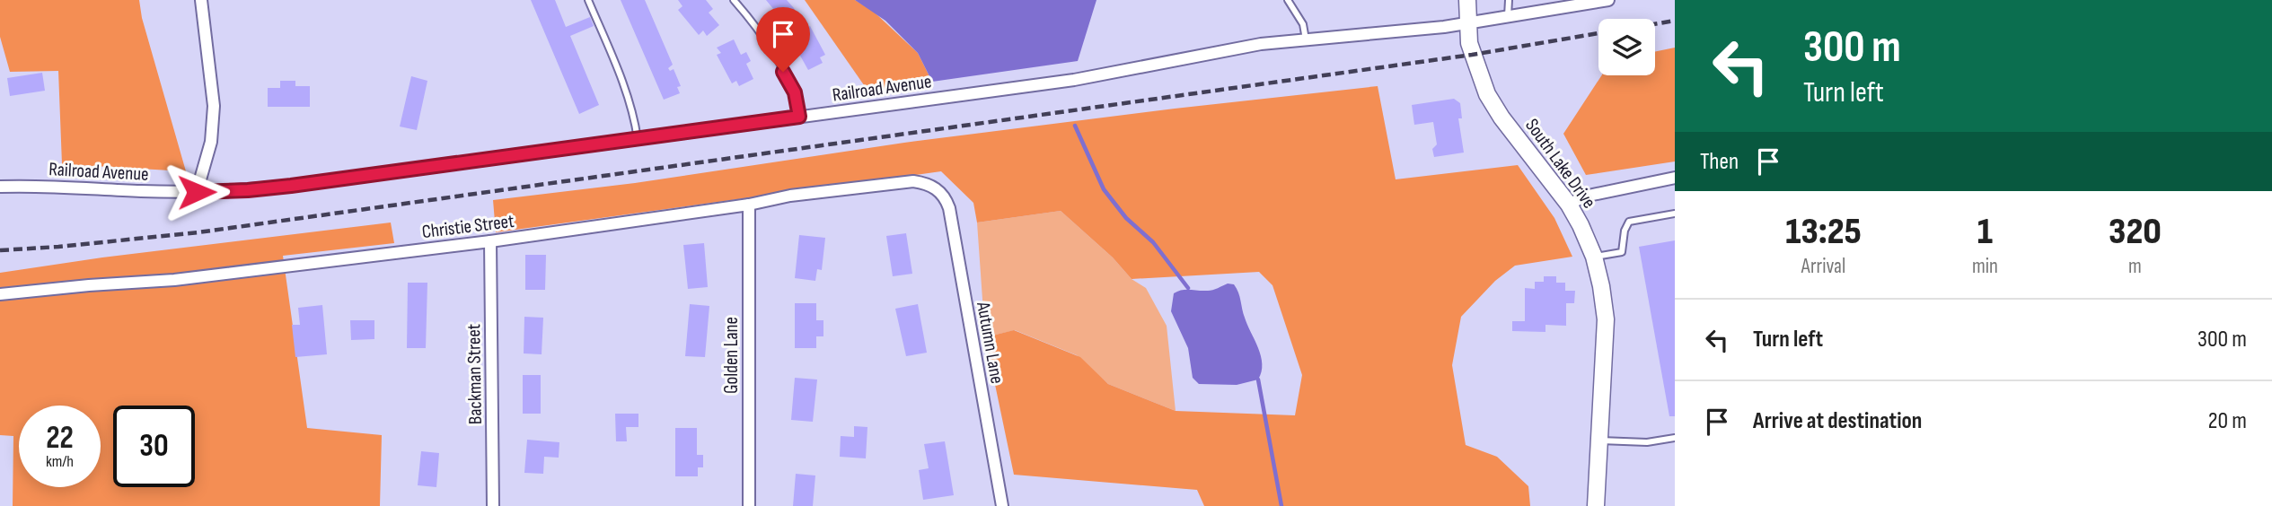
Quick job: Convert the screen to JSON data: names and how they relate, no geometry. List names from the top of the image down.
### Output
{
  "streets": {
    "main road": ["South Lake Drive"],
    "street": [
      "Railroad Avenue",
      "Christie Street",
      "Autumn Lane",
      "Golden Lane",
      "Backman Street"
    ]
  },
  "crossings": [
    ["Railroad Avenue", "South Lake Drive"],
    ["Christie Street", "Autumn Lane"],
    ["Christie Street", "Golden Lane"],
    ["Christie Street", "Backman Street"]
  ],
  "page": {
    "turn": ["300 m", "Turn left"],
    "then": "Then",
    "eta": [
      "13:25",
      "Arrival",
      "1",
      "min",
      "320",
      "m"
    ],
    "list": [
      {
        "name": "Turn left",
        "value": "300 m"
      },
      {
        "name": "Arrive at destination",
        "value": "20 m"
      }
    ],
    "speed": "22 km/h",
    "limit": "30"
  }
}
